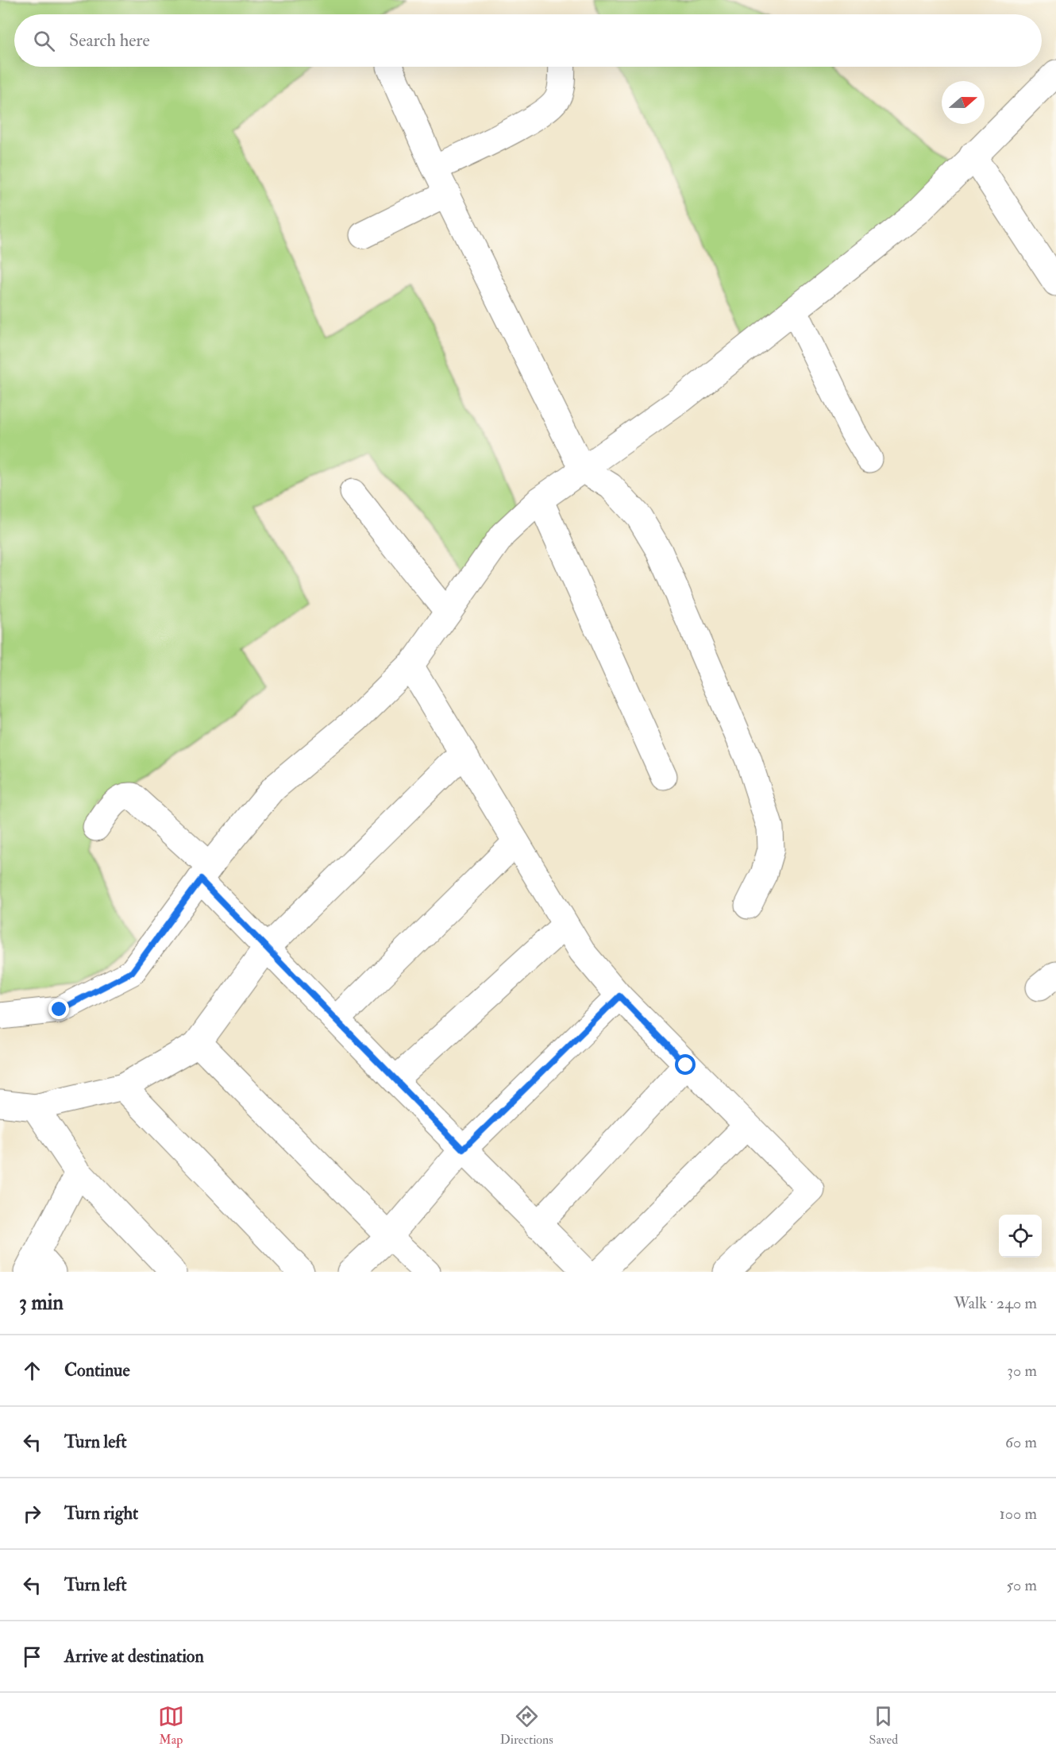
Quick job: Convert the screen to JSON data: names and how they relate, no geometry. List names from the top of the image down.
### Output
{
  "north": "right",
  "page": {
    "search": "Search here",
    "heading": ["3 min", "Walk · 240 m"],
    "list": [
      ["Continue", "30 m"],
      ["Turn left", "60 m"],
      ["Turn right", "100 m"],
      ["Turn left", "50 m"],
      "Arrive at destination"
    ],
    "nav": ["Map", "Directions", "Saved"]
  }
}
